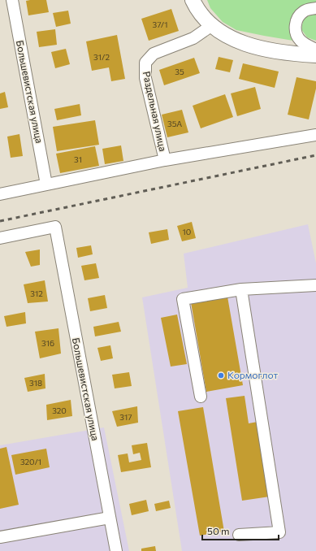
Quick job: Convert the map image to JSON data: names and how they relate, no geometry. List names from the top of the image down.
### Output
{
  "streets": {
    "street": ["Большевистская улица", "Раздельная улица"]
  },
  "crossings": [
    ["Большевистская улица", "Раздельная улица"]
  ],
  "places": ["Кормоглот"],
  "house_numbers": [
    "37/1",
    "31/2",
    "35",
    "35А",
    "31",
    "10",
    "312",
    "316",
    "318",
    "320",
    "317",
    "320/1"
  ],
  "scale_bar": "50 m"
}
